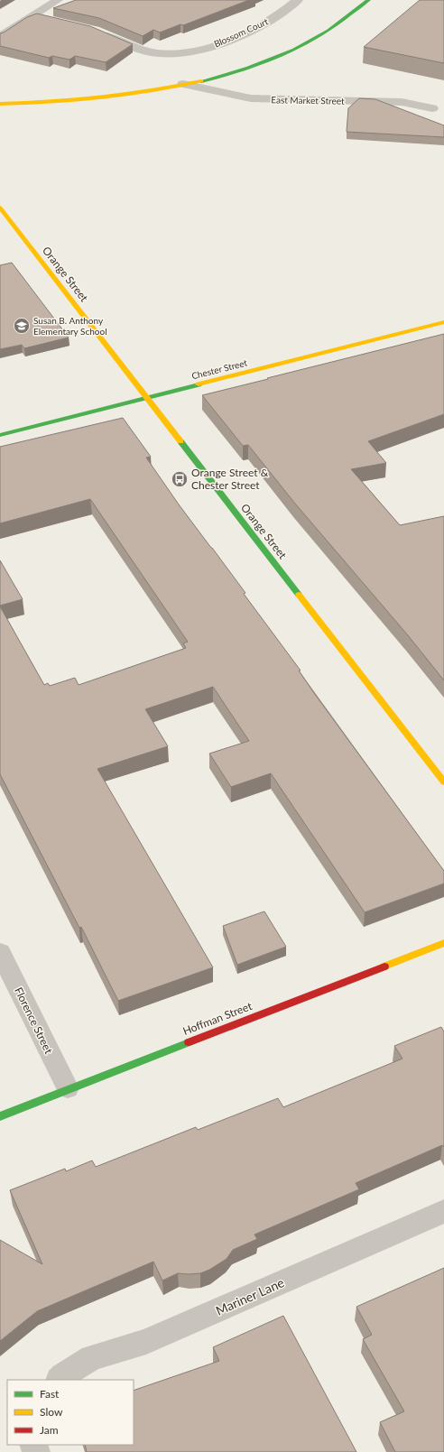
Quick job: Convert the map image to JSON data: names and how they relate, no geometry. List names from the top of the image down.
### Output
{
  "streets": {
    "street": [
      "Blossom Court",
      "East Market Street",
      "Orange Street",
      "Chester Street",
      "Hoffman Street",
      "Florence Street",
      "Mariner Lane"
    ]
  },
  "crossings": [
    ["Orange Street", "Chester Street"],
    ["Hoffman Street", "Florence Street"]
  ],
  "places": {
    "school or university": ["Susan B. Anthony Elementary School"],
    "bus stop": ["Orange Street & Chester Street"]
  },
  "legend": ["Fast", "Slow", "Jam"]
}
